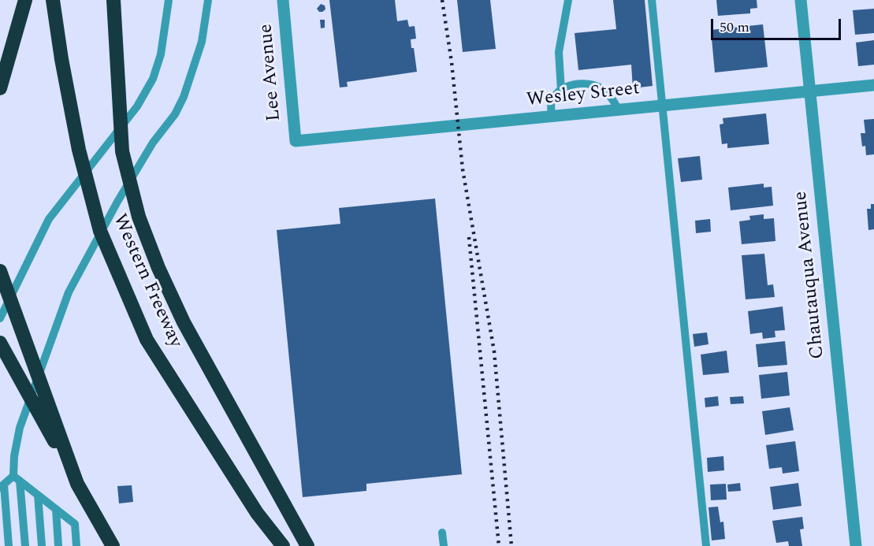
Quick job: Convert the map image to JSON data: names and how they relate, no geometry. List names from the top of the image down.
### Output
{
  "streets": {
    "highway": ["Western Freeway"],
    "street": ["Lee Avenue", "Wesley Street", "Chautauqua Avenue"]
  },
  "crossings": [
    ["Lee Avenue", "Wesley Street"],
    ["Wesley Street", "Chautauqua Avenue"]
  ],
  "scale_bar": "50 m"
}
